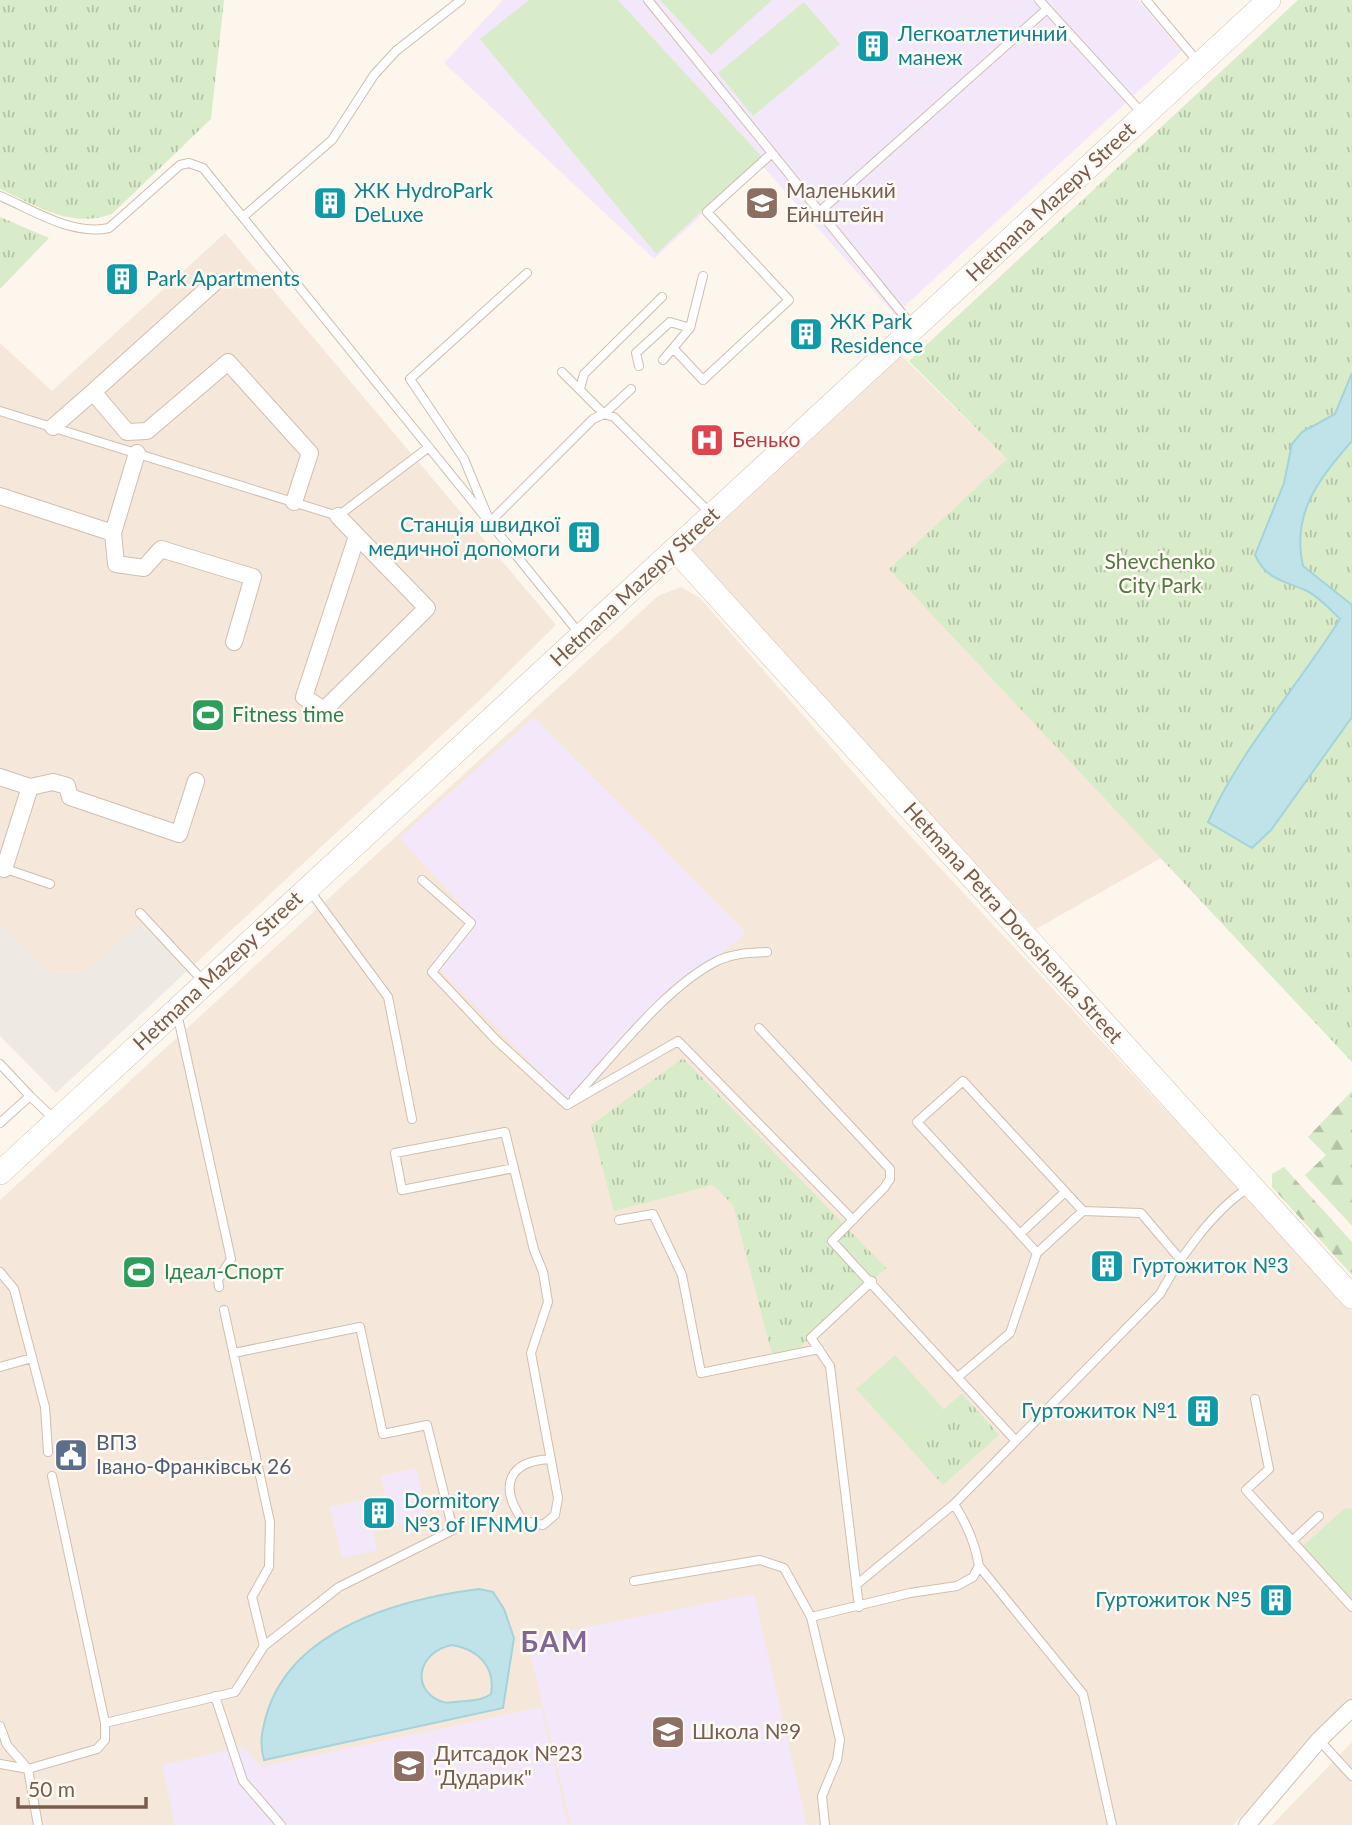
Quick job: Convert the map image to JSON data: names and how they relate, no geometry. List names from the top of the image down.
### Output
{
  "streets": {
    "main road": ["Hetmana Mazepy Street", "Hetmana Petra Doroshenka Street"]
  },
  "crossings": [
    ["Hetmana Mazepy Street", "Hetmana Petra Doroshenka Street"]
  ],
  "districts": ["БАМ"],
  "parks": ["Shevchenko City Park"],
  "places": {
    "building": [
      "Легкоатлетичний манеж",
      "ЖК HydroPark DeLuxe",
      "Park Apartments",
      "ЖК Park Residence",
      "Станція швидкої медичної допомоги",
      "Гуртожиток №3",
      "Гуртожиток №1",
      "Dormitory №3 of IFNMU",
      "Гуртожиток №5"
    ],
    "school or university": ["Маленький Ейнштейн", "Школа №9", "Дитсадок №23 \"Дударик\""],
    "hospital": ["Бенько"],
    "sports": ["Fitness time", "Ідеал-Спорт"],
    "public building": ["ВПЗ Івано-Франківськ 26"]
  },
  "scale_bar": "50 m"
}
